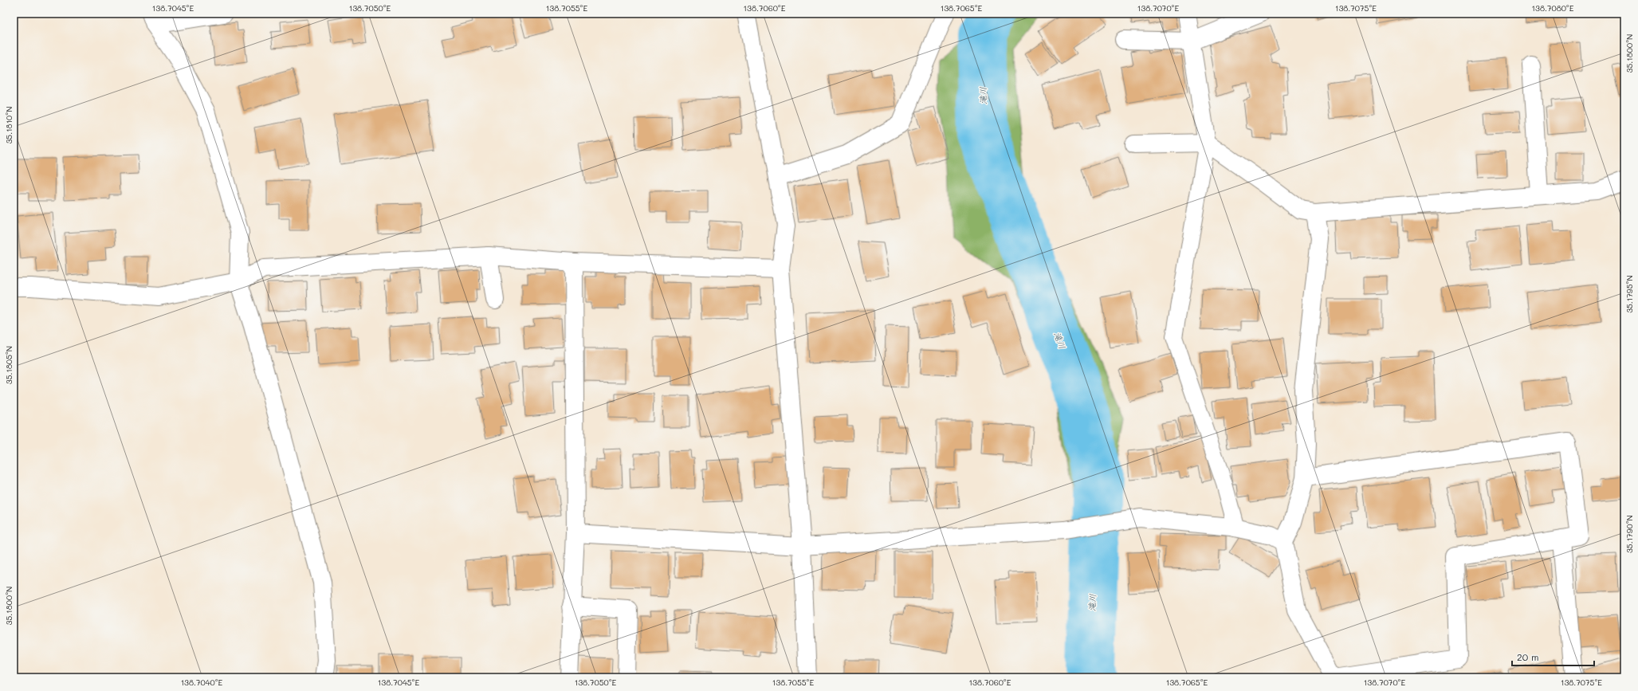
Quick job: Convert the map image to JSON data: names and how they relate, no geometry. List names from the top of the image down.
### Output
{
  "water": ["滝川"],
  "scale_bar": "20 m",
  "coordinates": [
    "138.7045°E",
    "138.7050°E",
    "138.7055°E",
    "138.7060°E",
    "138.7065°E",
    "138.7070°E",
    "138.7075°E",
    "138.7080°E",
    "35.1800°N",
    "35.1810°N",
    "35.1795°N",
    "35.1805°N",
    "35.1790°N",
    "138.7040°E"
  ]
}
